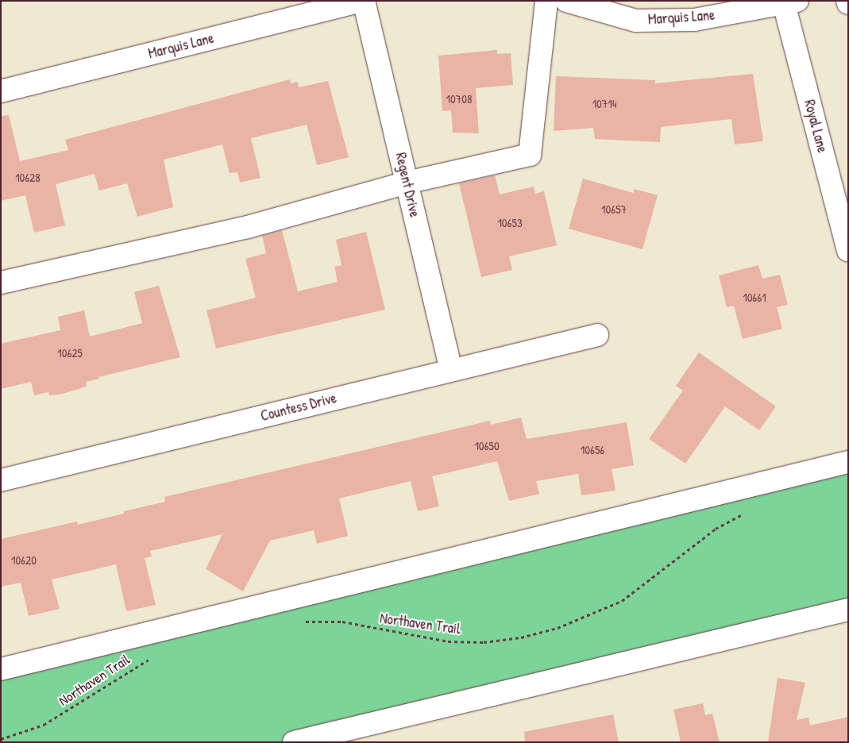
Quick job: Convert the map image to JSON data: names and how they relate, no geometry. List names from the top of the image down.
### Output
{
  "streets": {
    "street": [
      "Marquis Lane",
      "Royal Lane",
      "Regent Drive",
      "Countess Drive"
    ],
    "path": ["Northaven Trail"]
  },
  "crossings": [
    ["Marquis Lane", "Royal Lane"],
    ["Regent Drive", "Countess Drive"]
  ],
  "house_numbers": [
    "10708",
    "10714",
    "10628",
    "10657",
    "10653",
    "10661",
    "10625",
    "10650",
    "10656",
    "10620"
  ]
}
